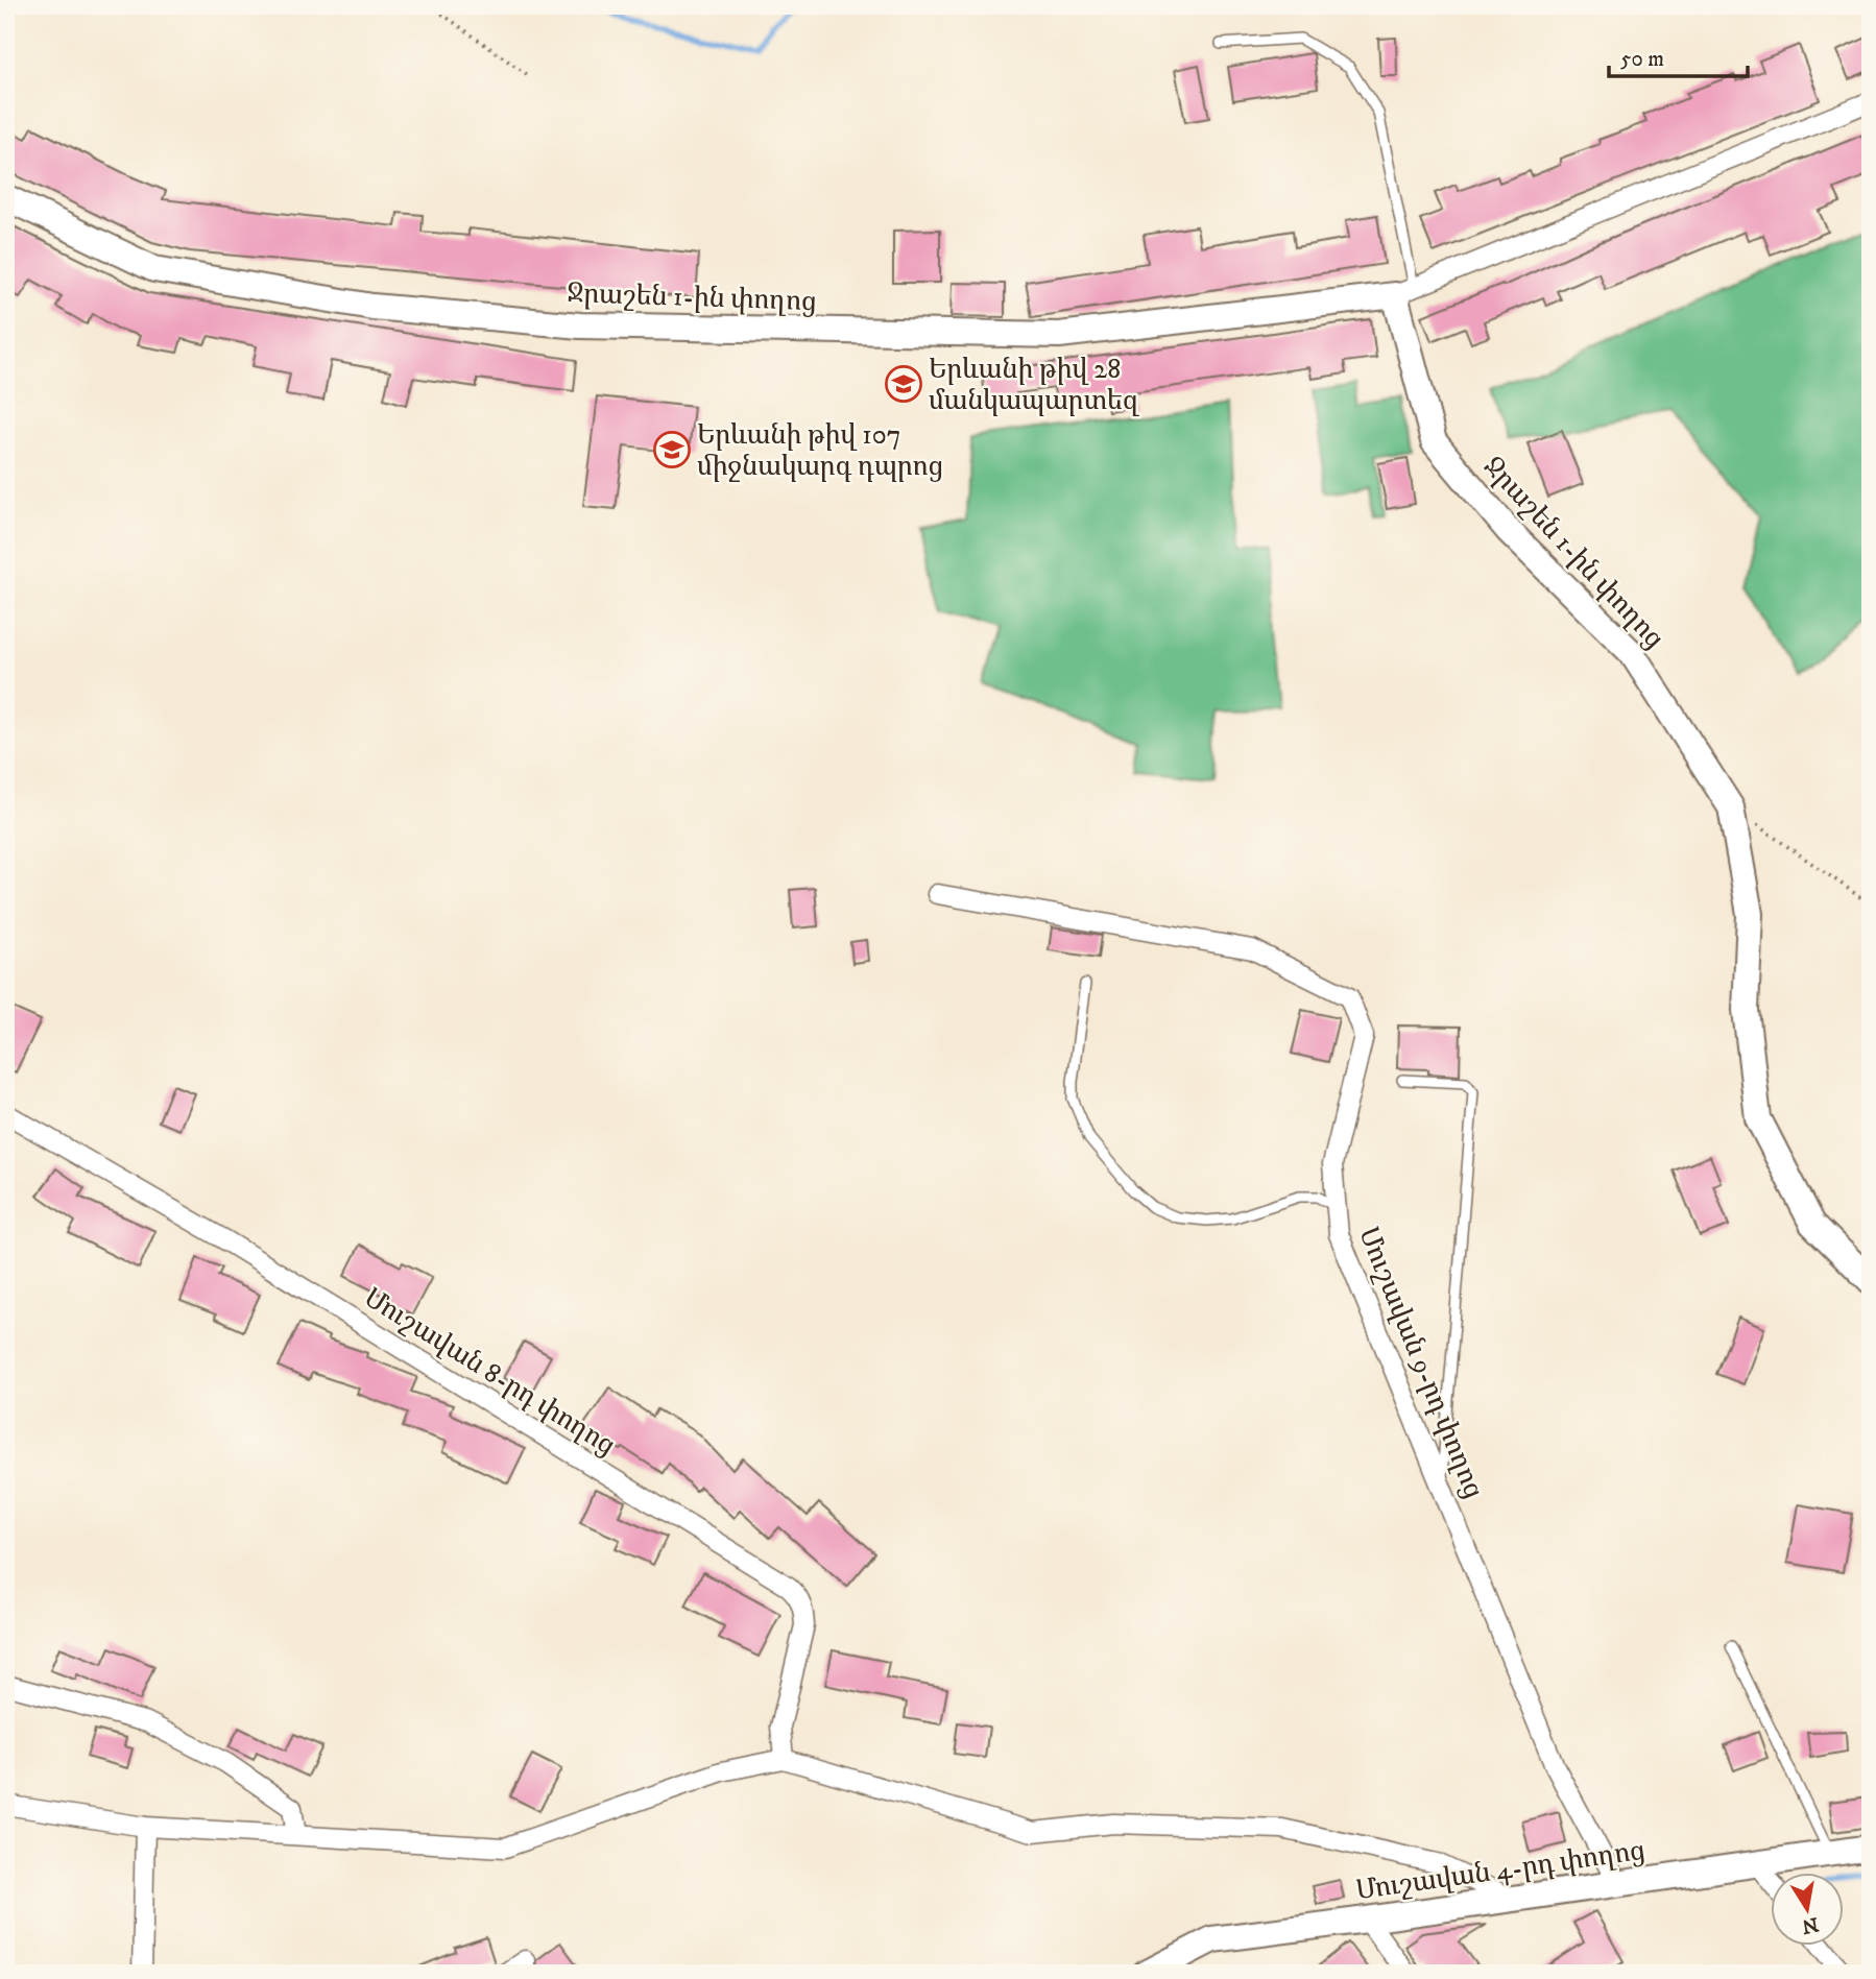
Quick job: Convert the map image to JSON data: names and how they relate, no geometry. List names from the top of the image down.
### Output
{
  "streets": {
    "street": [
      "Ջրաշեն 1-ին փողոց",
      "Մուշավան 9-րդ փողոց",
      "Մուշավան 8-րդ փողոց",
      "Մուշավան 4-րդ փողոց"
    ]
  },
  "crossings": [
    ["Մուշավան 9-րդ փողոց", "Մուշավան 4-րդ փողոց"]
  ],
  "places": {
    "school or university": ["Երևանի թիվ 28 մանկապարտեզ", "Երևանի թիվ 107 միջնակարգ դպրոց"]
  },
  "scale_bar": "50 m",
  "north": "bottom"
}
